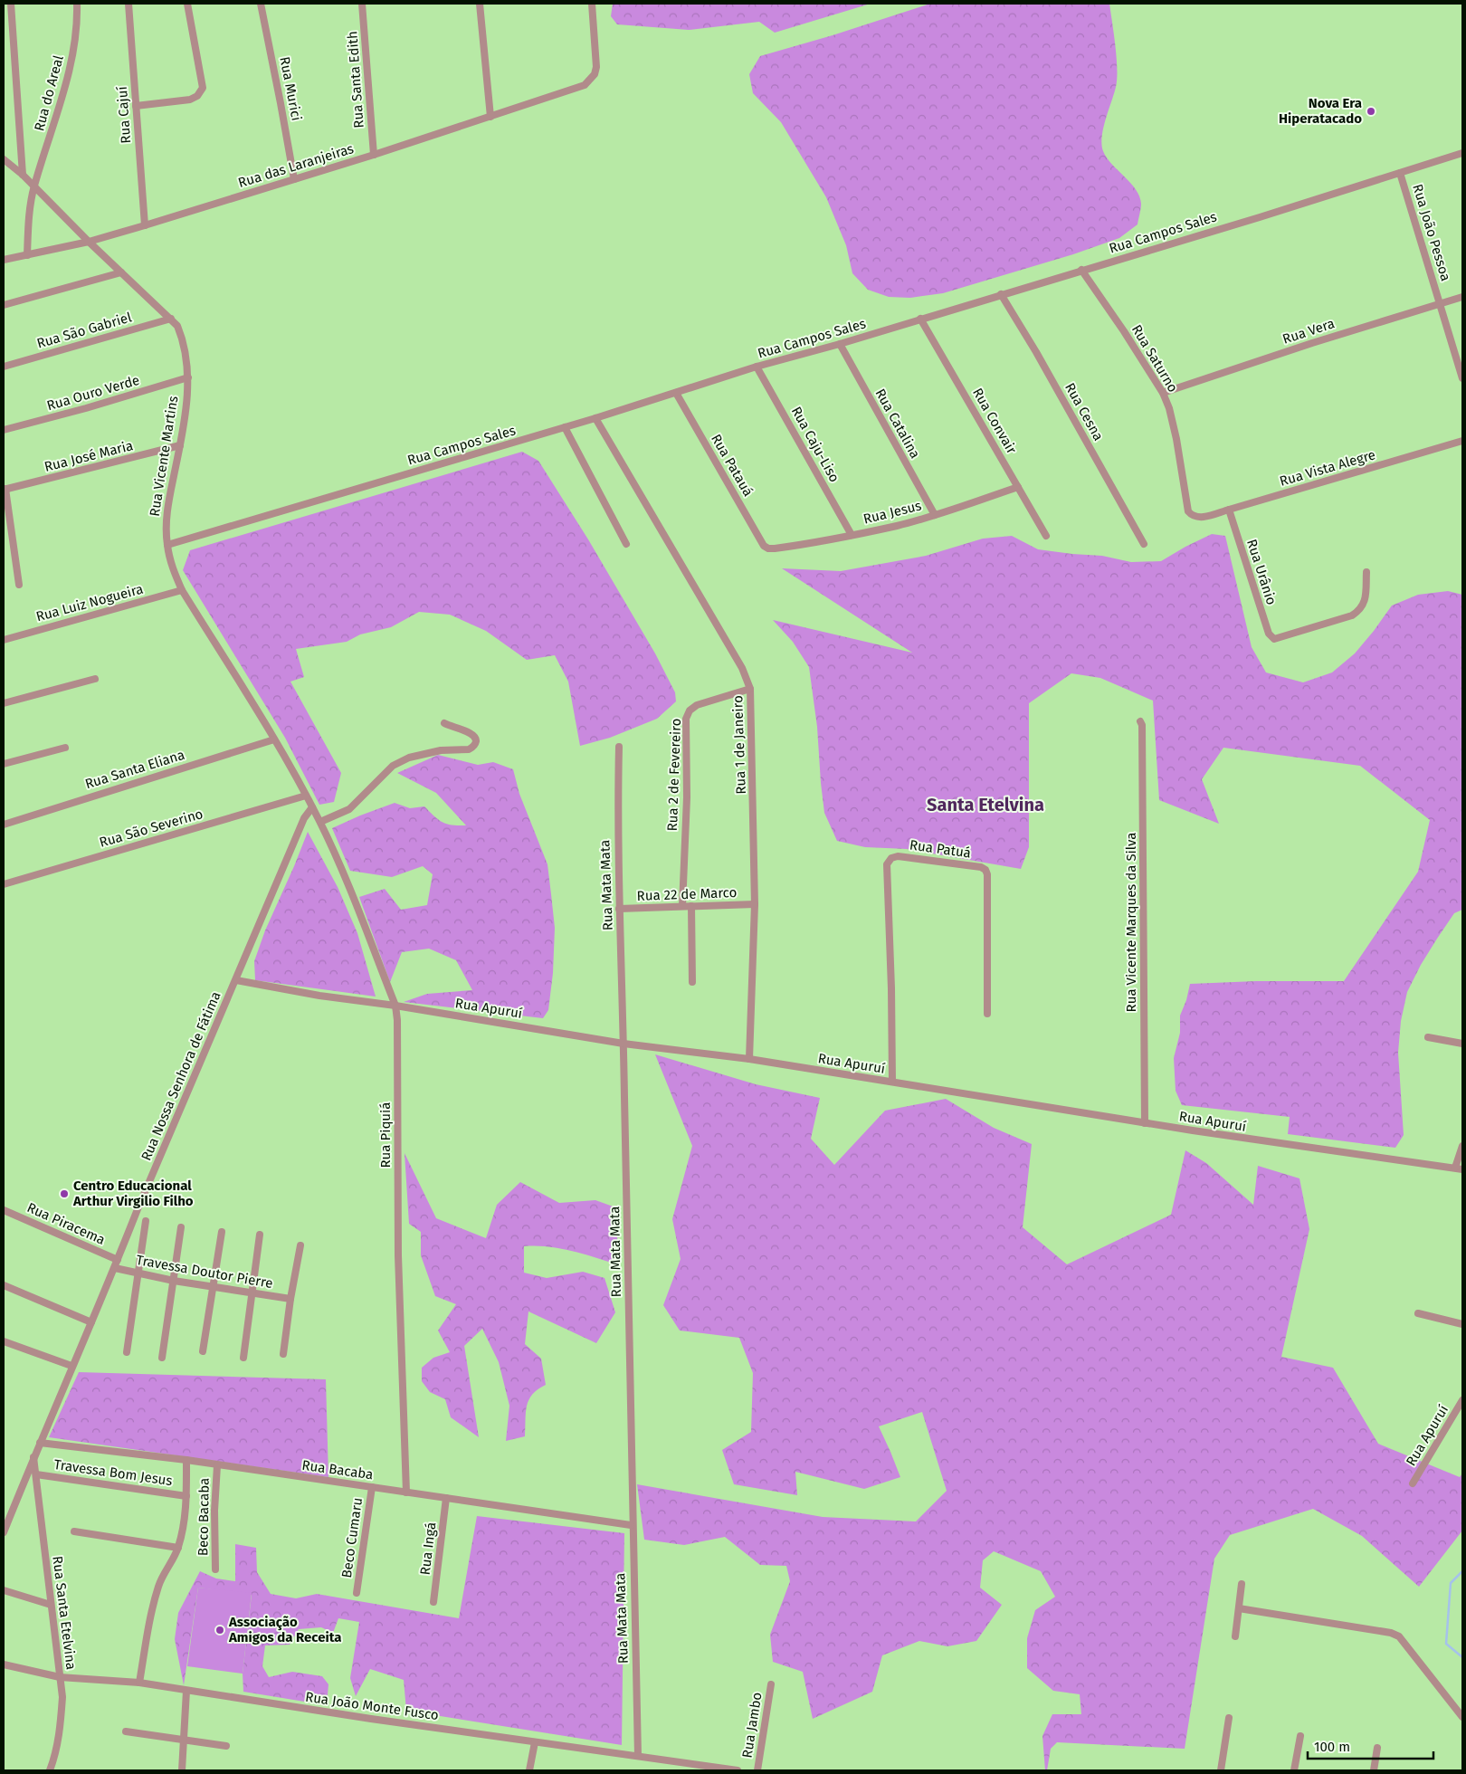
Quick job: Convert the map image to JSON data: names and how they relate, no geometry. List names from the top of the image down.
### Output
{
  "streets": {
    "street": [
      "Rua Santa Edith",
      "Rua Murici",
      "Rua do Areal",
      "Rua Cajuí",
      "Rua das Laranjeiras",
      "Rua Campos Sales",
      "Rua João Pessoa",
      "Rua São Gabriel",
      "Rua Vera",
      "Rua Saturno",
      "Rua Ouro Verde",
      "Rua Cesna",
      "Rua Convair",
      "Rua Catalina",
      "Rua Caju-Liso",
      "Rua José Maria",
      "Rua Vicente Martins",
      "Rua Patauá",
      "Rua Vista Alegre",
      "Rua Jesus",
      "Rua Urânio",
      "Rua Luiz Nogueira",
      "Rua 1 de Janeiro",
      "Rua Santa Eliana",
      "Rua 2 de Fevereiro",
      "Rua São Severino",
      "Rua Patuá",
      "Rua Mata Mata",
      "Rua 22 de Marco",
      "Rua Vicente Marques da Silva",
      "Rua Apuruí",
      "Rua Nossa Senhora de Fátima",
      "Rua Piquiá",
      "Rua Piracema",
      "Travessa Doutor Pierre",
      "Rua Bacaba",
      "Travessa Bom Jesus",
      "Beco Bacaba",
      "Beco Cumaru",
      "Rua Ingá",
      "Rua Santa Etelvina",
      "Rua João Monte Fusco",
      "Rua Jambo"
    ]
  },
  "crossings": [
    ["Rua Santa Edith", "Rua das Laranjeiras"],
    ["Rua Murici", "Rua das Laranjeiras"],
    ["Rua do Areal", "Rua das Laranjeiras"],
    ["Rua do Areal", "Rua Vicente Martins"],
    ["Rua Cajuí", "Rua das Laranjeiras"],
    ["Rua das Laranjeiras", "Rua Vicente Martins"],
    ["Rua Campos Sales", "Rua João Pessoa"],
    ["Rua Campos Sales", "Rua Saturno"],
    ["Rua Campos Sales", "Rua Cesna"],
    ["Rua Campos Sales", "Rua Convair"],
    ["Rua Campos Sales", "Rua Catalina"],
    ["Rua Campos Sales", "Rua Caju-Liso"],
    ["Rua Campos Sales", "Rua Vicente Martins"],
    ["Rua Campos Sales", "Rua Patauá"],
    ["Rua Campos Sales", "Rua 1 de Janeiro"],
    ["Rua João Pessoa", "Rua Vera"],
    ["Rua São Gabriel", "Rua Vicente Martins"],
    ["Rua Vera", "Rua Saturno"],
    ["Rua Saturno", "Rua Vista Alegre"],
    ["Rua Ouro Verde", "Rua Vicente Martins"],
    ["Rua Convair", "Rua Jesus"],
    ["Rua Catalina", "Rua Jesus"],
    ["Rua Caju-Liso", "Rua Jesus"],
    ["Rua José Maria", "Rua Vicente Martins"],
    ["Rua Vicente Martins", "Rua Luiz Nogueira"],
    ["Rua Vicente Martins", "Rua Santa Eliana"],
    ["Rua Vicente Martins", "Rua São Severino"],
    ["Rua Vicente Martins", "Rua Piquiá"],
    ["Rua Patauá", "Rua Jesus"],
    ["Rua Vista Alegre", "Rua Urânio"],
    ["Rua 1 de Janeiro", "Rua 2 de Fevereiro"],
    ["Rua 1 de Janeiro", "Rua 22 de Marco"],
    ["Rua 1 de Janeiro", "Rua Apuruí"],
    ["Rua 2 de Fevereiro", "Rua 22 de Marco"],
    ["Rua São Severino", "Rua Piquiá"],
    ["Rua Patuá", "Rua Apuruí"],
    ["Rua Mata Mata", "Rua 22 de Marco"],
    ["Rua Mata Mata", "Rua Apuruí"],
    ["Rua Mata Mata", "Rua Bacaba"],
    ["Rua Mata Mata", "Rua João Monte Fusco"],
    ["Rua Vicente Marques da Silva", "Rua Apuruí"],
    ["Rua Apuruí", "Rua Nossa Senhora de Fátima"],
    ["Rua Apuruí", "Rua Piquiá"],
    ["Rua Nossa Senhora de Fátima", "Rua Piquiá"],
    ["Rua Nossa Senhora de Fátima", "Rua Piracema"],
    ["Rua Nossa Senhora de Fátima", "Travessa Doutor Pierre"],
    ["Rua Nossa Senhora de Fátima", "Rua Bacaba"],
    ["Rua Nossa Senhora de Fátima", "Rua Santa Etelvina"],
    ["Rua Piquiá", "Rua Bacaba"],
    ["Rua Bacaba", "Beco Bacaba"],
    ["Rua Bacaba", "Beco Cumaru"],
    ["Rua Bacaba", "Rua Ingá"],
    ["Travessa Bom Jesus", "Rua Santa Etelvina"],
    ["Rua Santa Etelvina", "Rua João Monte Fusco"]
  ],
  "districts": ["Santa Etelvina"],
  "places": ["Nova Era Hiperatacado", "Centro Educacional Arthur Virgilio Filho", "Associação Amigos da Receita"],
  "scale_bar": "100 m"
}
